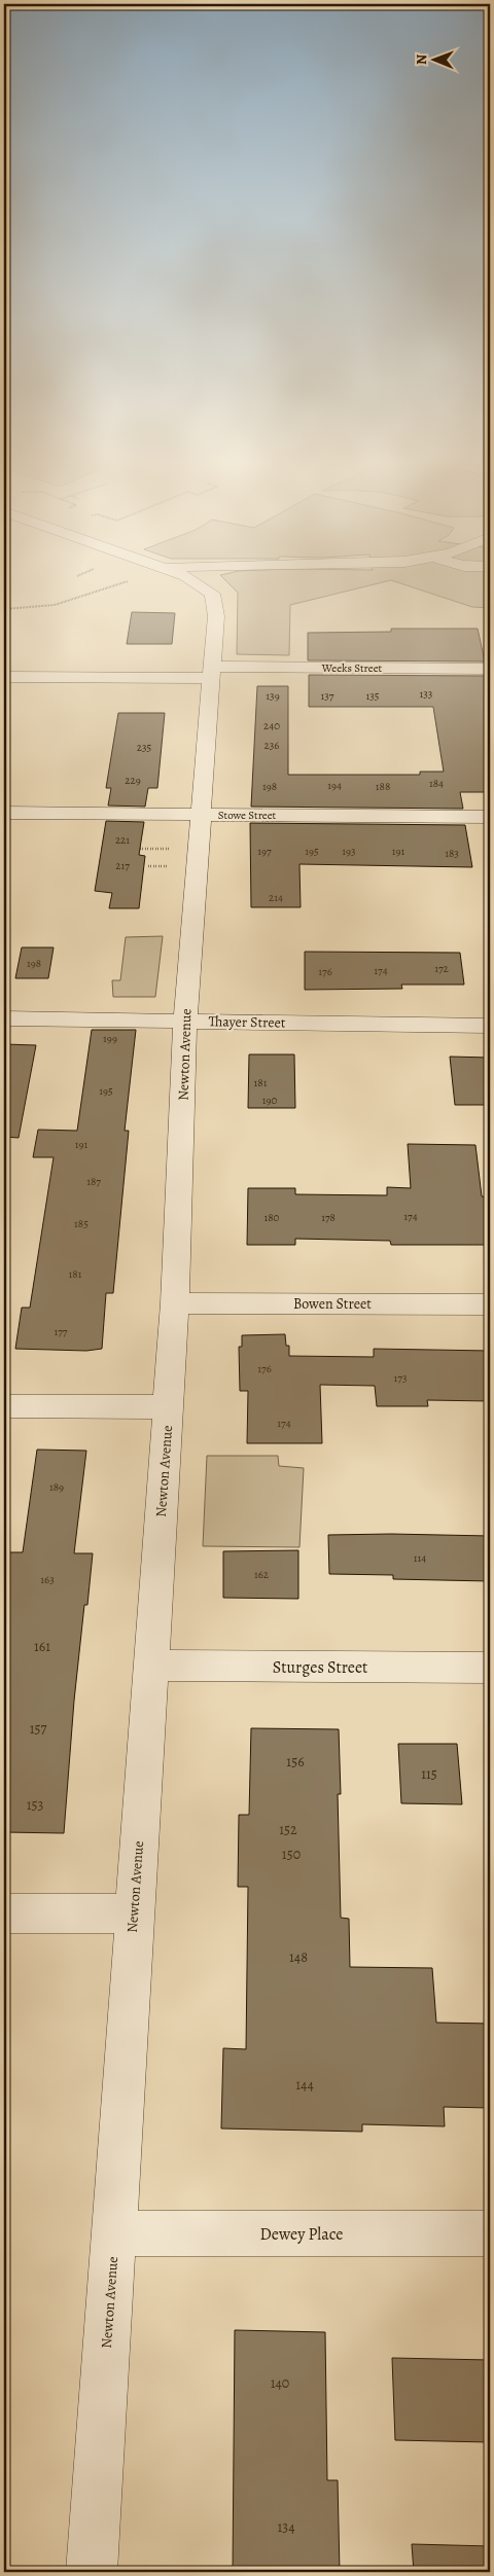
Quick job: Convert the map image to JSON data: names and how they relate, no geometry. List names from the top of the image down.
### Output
{
  "streets": {
    "street": [
      "Weeks Street",
      "Stowe Street",
      "Thayer Street",
      "Newton Avenue",
      "Bowen Street",
      "Sturges Street",
      "Dewey Place"
    ]
  },
  "crossings": [
    ["Weeks Street", "Newton Avenue"],
    ["Stowe Street", "Newton Avenue"],
    ["Thayer Street", "Newton Avenue"],
    ["Newton Avenue", "Bowen Street"],
    ["Newton Avenue", "Sturges Street"],
    ["Newton Avenue", "Dewey Place"]
  ],
  "house_numbers": [
    "133",
    "139",
    "137",
    "135",
    "240",
    "236",
    "235",
    "229",
    "184",
    "194",
    "198",
    "188",
    "221",
    "197",
    "195",
    "193",
    "191",
    "183",
    "217",
    "214",
    "198",
    "172",
    "174",
    "176",
    "199",
    "181",
    "195",
    "190",
    "191",
    "187",
    "174",
    "180",
    "178",
    "185",
    "181",
    "177",
    "176",
    "173",
    "174",
    "189",
    "114",
    "162",
    "163",
    "161",
    "157",
    "156",
    "115",
    "153",
    "152",
    "150",
    "148",
    "144",
    "140",
    "134"
  ],
  "north": "left"
}
